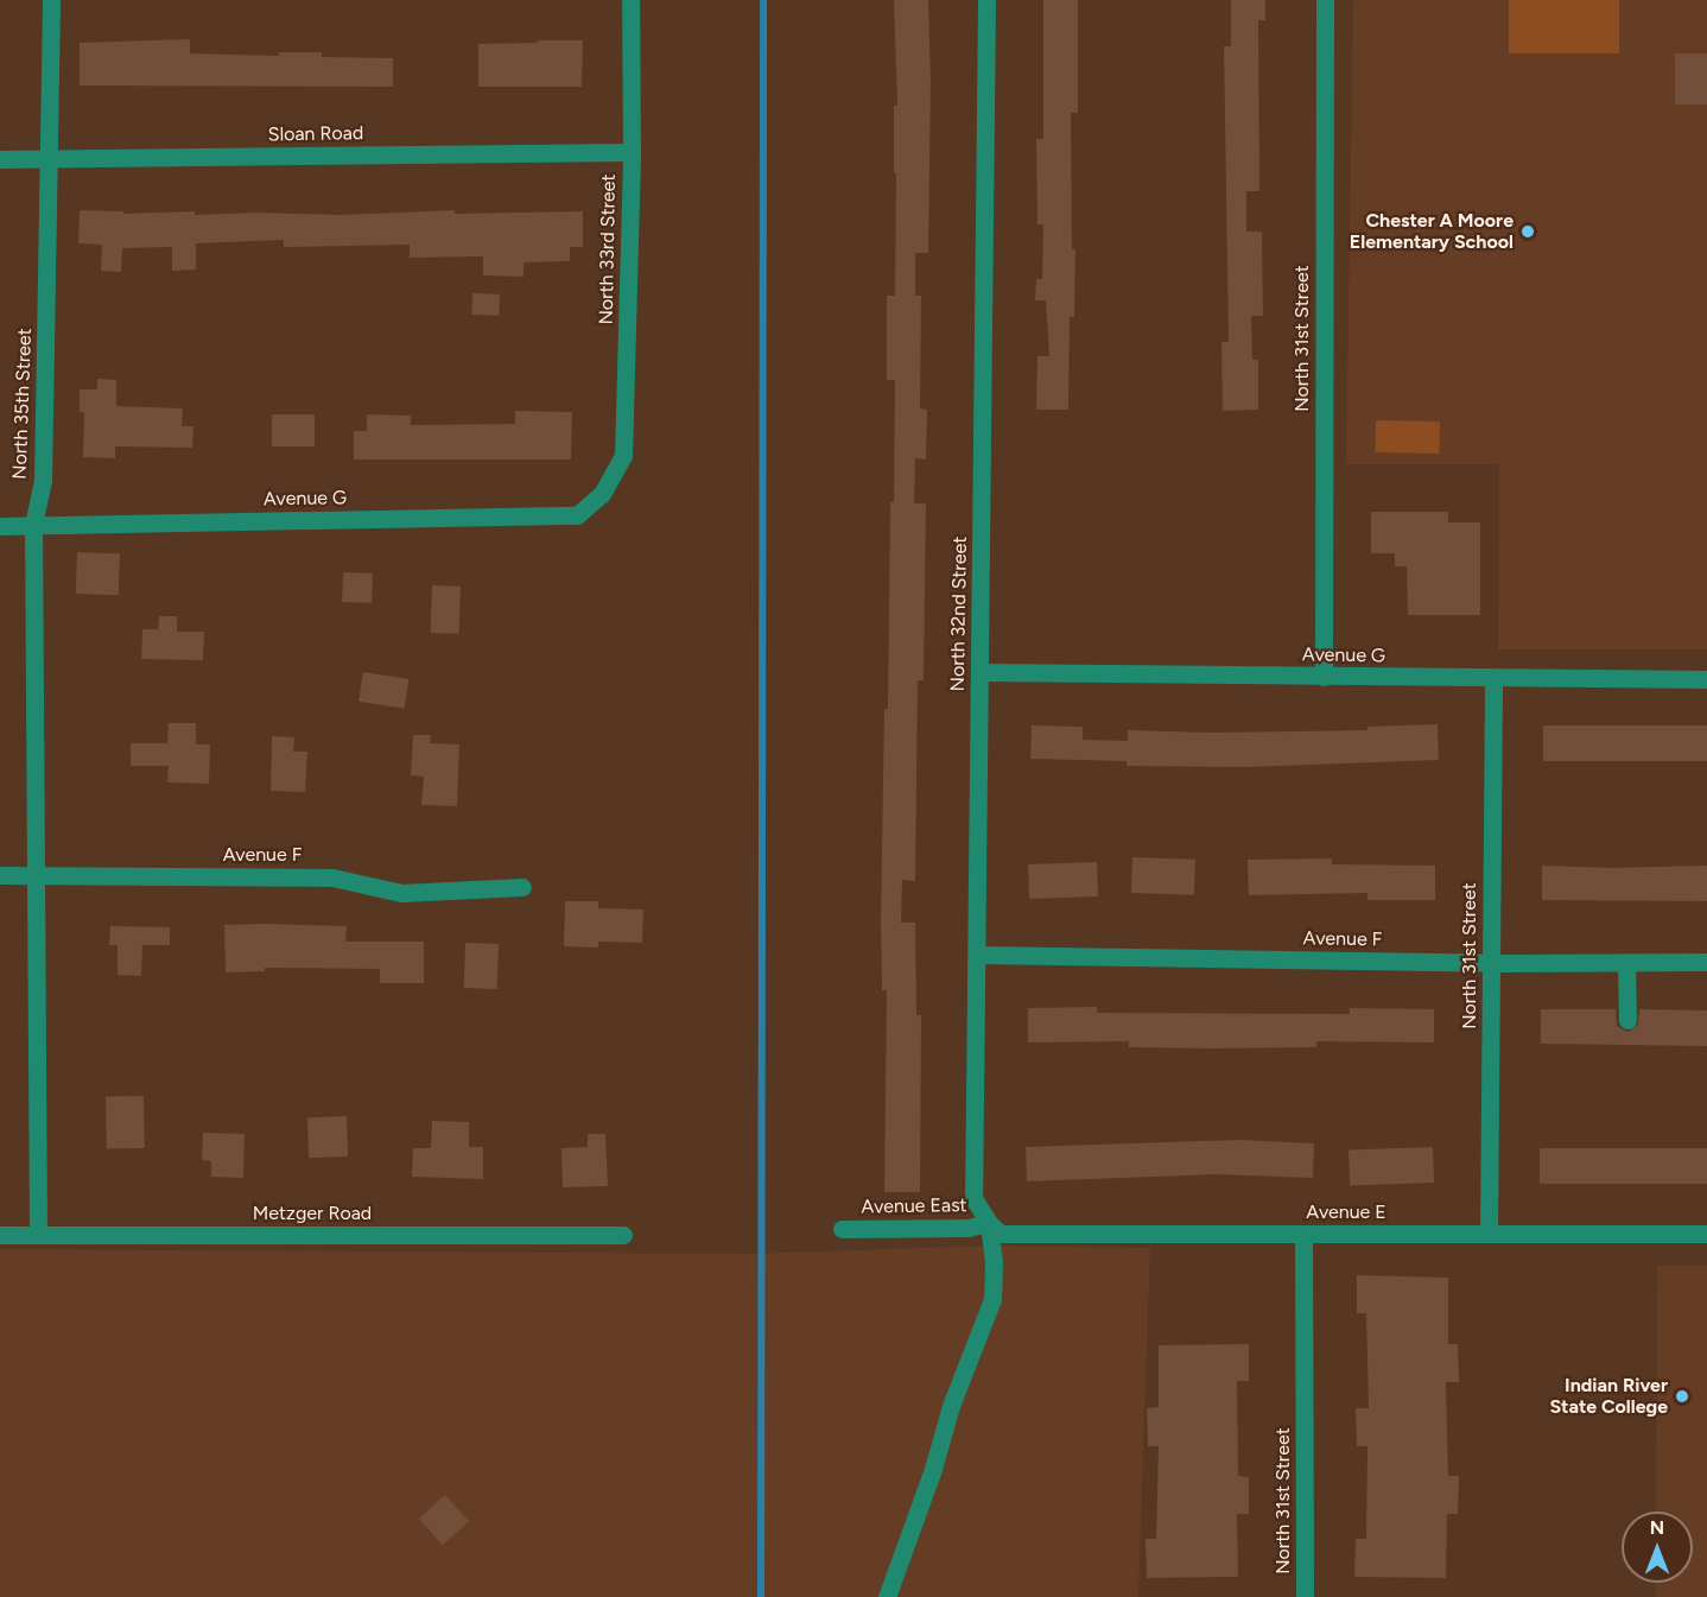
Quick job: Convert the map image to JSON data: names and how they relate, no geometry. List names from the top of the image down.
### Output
{
  "streets": {
    "street": [
      "Sloan Road",
      "North 33rd Street",
      "North 31st Street",
      "North 35th Street",
      "Avenue G",
      "North 32nd Street",
      "Avenue F",
      "Avenue East",
      "Avenue E",
      "Metzger Road"
    ]
  },
  "crossings": [
    ["Sloan Road", "North 33rd Street"],
    ["Sloan Road", "North 35th Street"],
    ["North 33rd Street", "Avenue G"],
    ["North 31st Street", "Avenue G"],
    ["North 31st Street", "Avenue F"],
    ["North 31st Street", "Avenue E"],
    ["North 35th Street", "Avenue G"],
    ["North 35th Street", "Avenue F"],
    ["North 35th Street", "Metzger Road"],
    ["Avenue G", "North 32nd Street"],
    ["North 32nd Street", "Avenue F"],
    ["North 32nd Street", "Avenue East"],
    ["North 32nd Street", "Avenue E"],
    ["Avenue East", "Avenue E"]
  ],
  "places": ["Chester A Moore Elementary School", "Indian River State College"],
  "north": "top"
}
